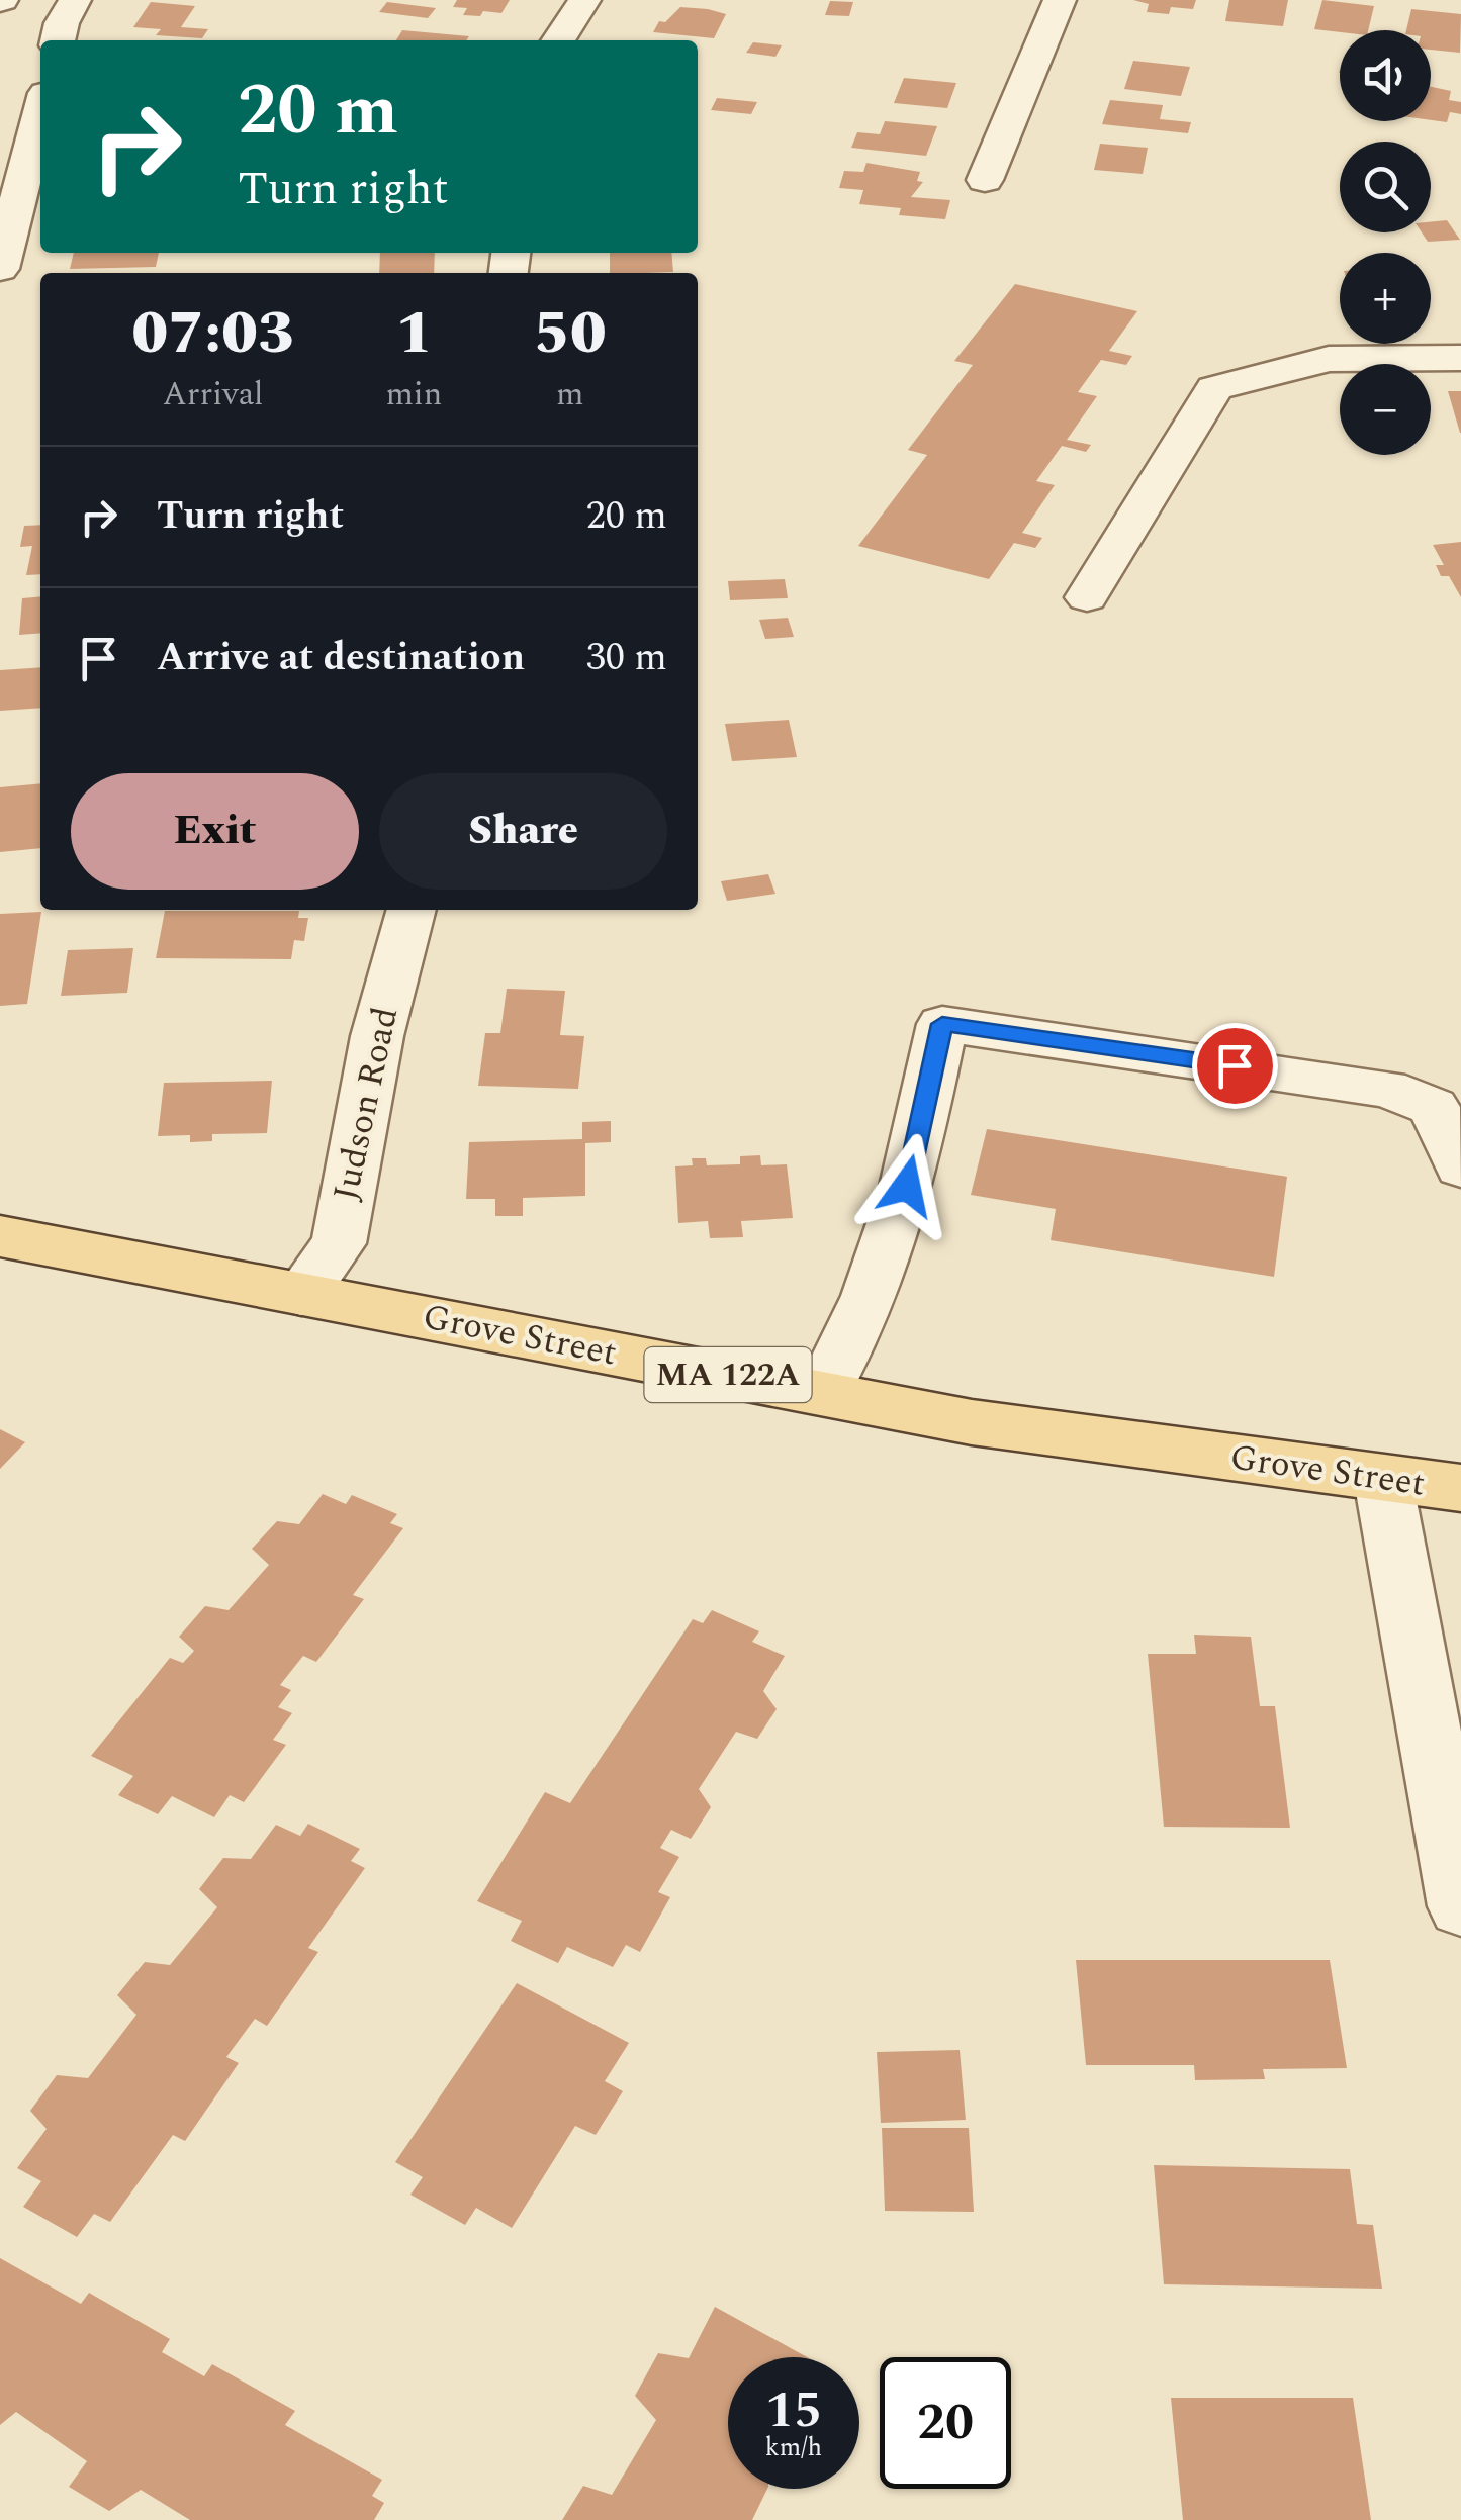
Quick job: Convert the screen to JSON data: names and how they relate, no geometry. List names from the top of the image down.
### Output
{
  "streets": {
    "main road": ["Grove Street", "MA 122A"],
    "street": ["Judson Road"]
  },
  "crossings": [
    ["Judson Road", "Grove Street"]
  ],
  "page": {
    "map_buttons": ["+", "−"],
    "turn": ["20 m", "Turn right"],
    "eta": [
      "07:03",
      "Arrival",
      "1",
      "min",
      "50",
      "m"
    ],
    "list": [
      {
        "name": "Turn right",
        "value": "20 m"
      },
      {
        "name": "Arrive at destination",
        "value": "30 m"
      }
    ],
    "buttons": ["Exit", "Share"],
    "speed": "15 km/h",
    "limit": "20"
  }
}
